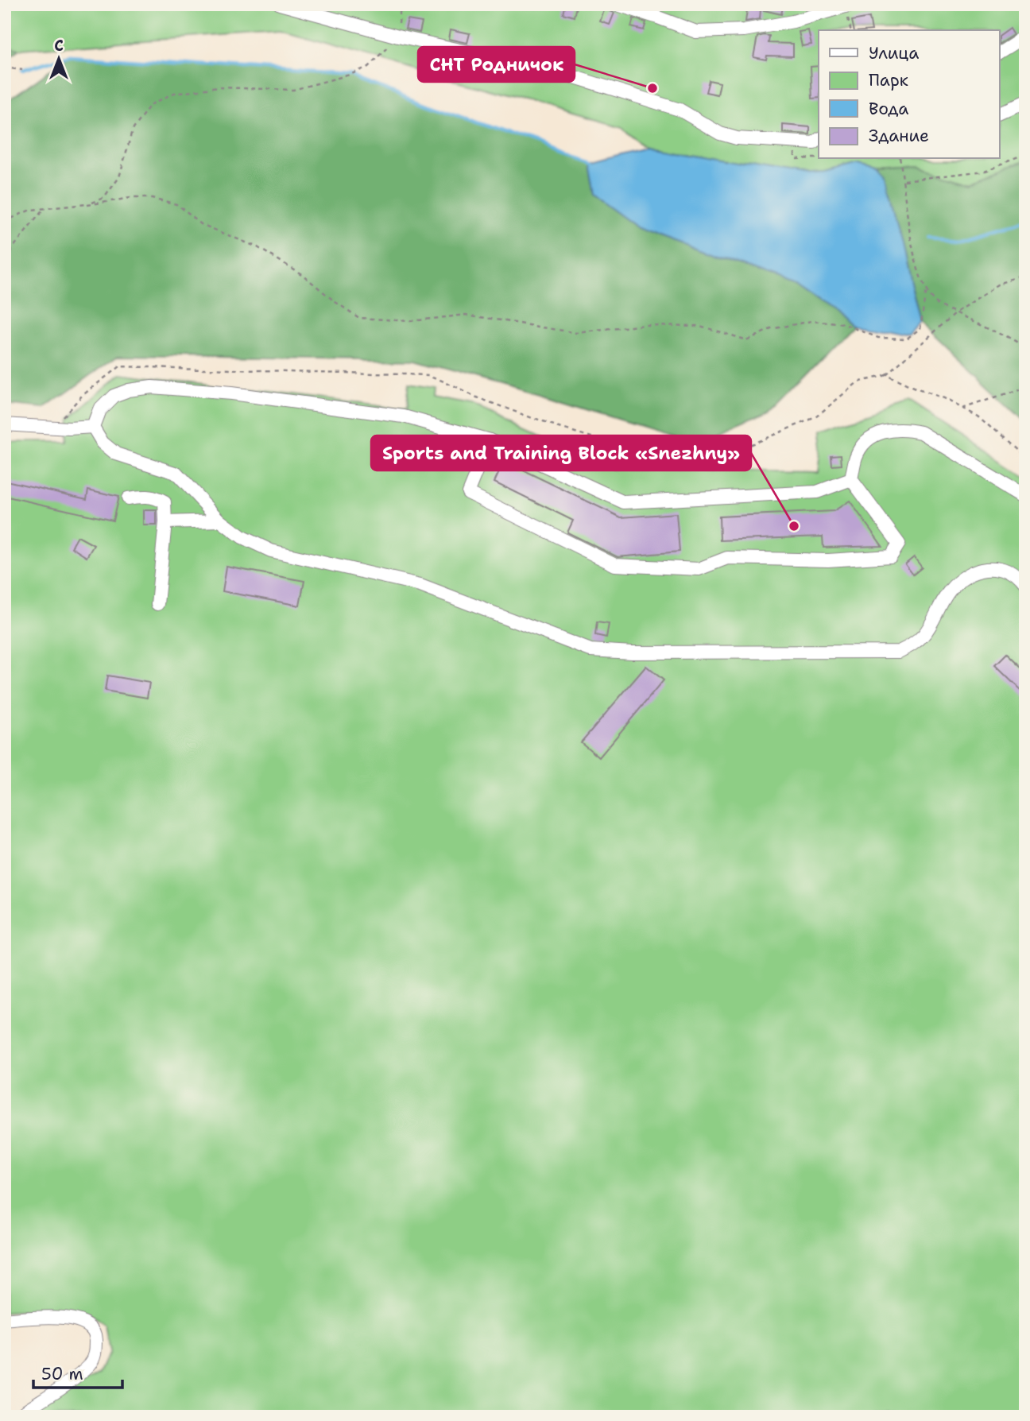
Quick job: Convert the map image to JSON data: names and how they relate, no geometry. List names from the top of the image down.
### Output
{
  "places": ["СНТ Родничок", "Sports and Training Block «Snezhny»"],
  "legend": [
    "Улица",
    "Парк",
    "Вода",
    "Здание"
  ],
  "scale_bar": "50 m",
  "north": "top"
}
